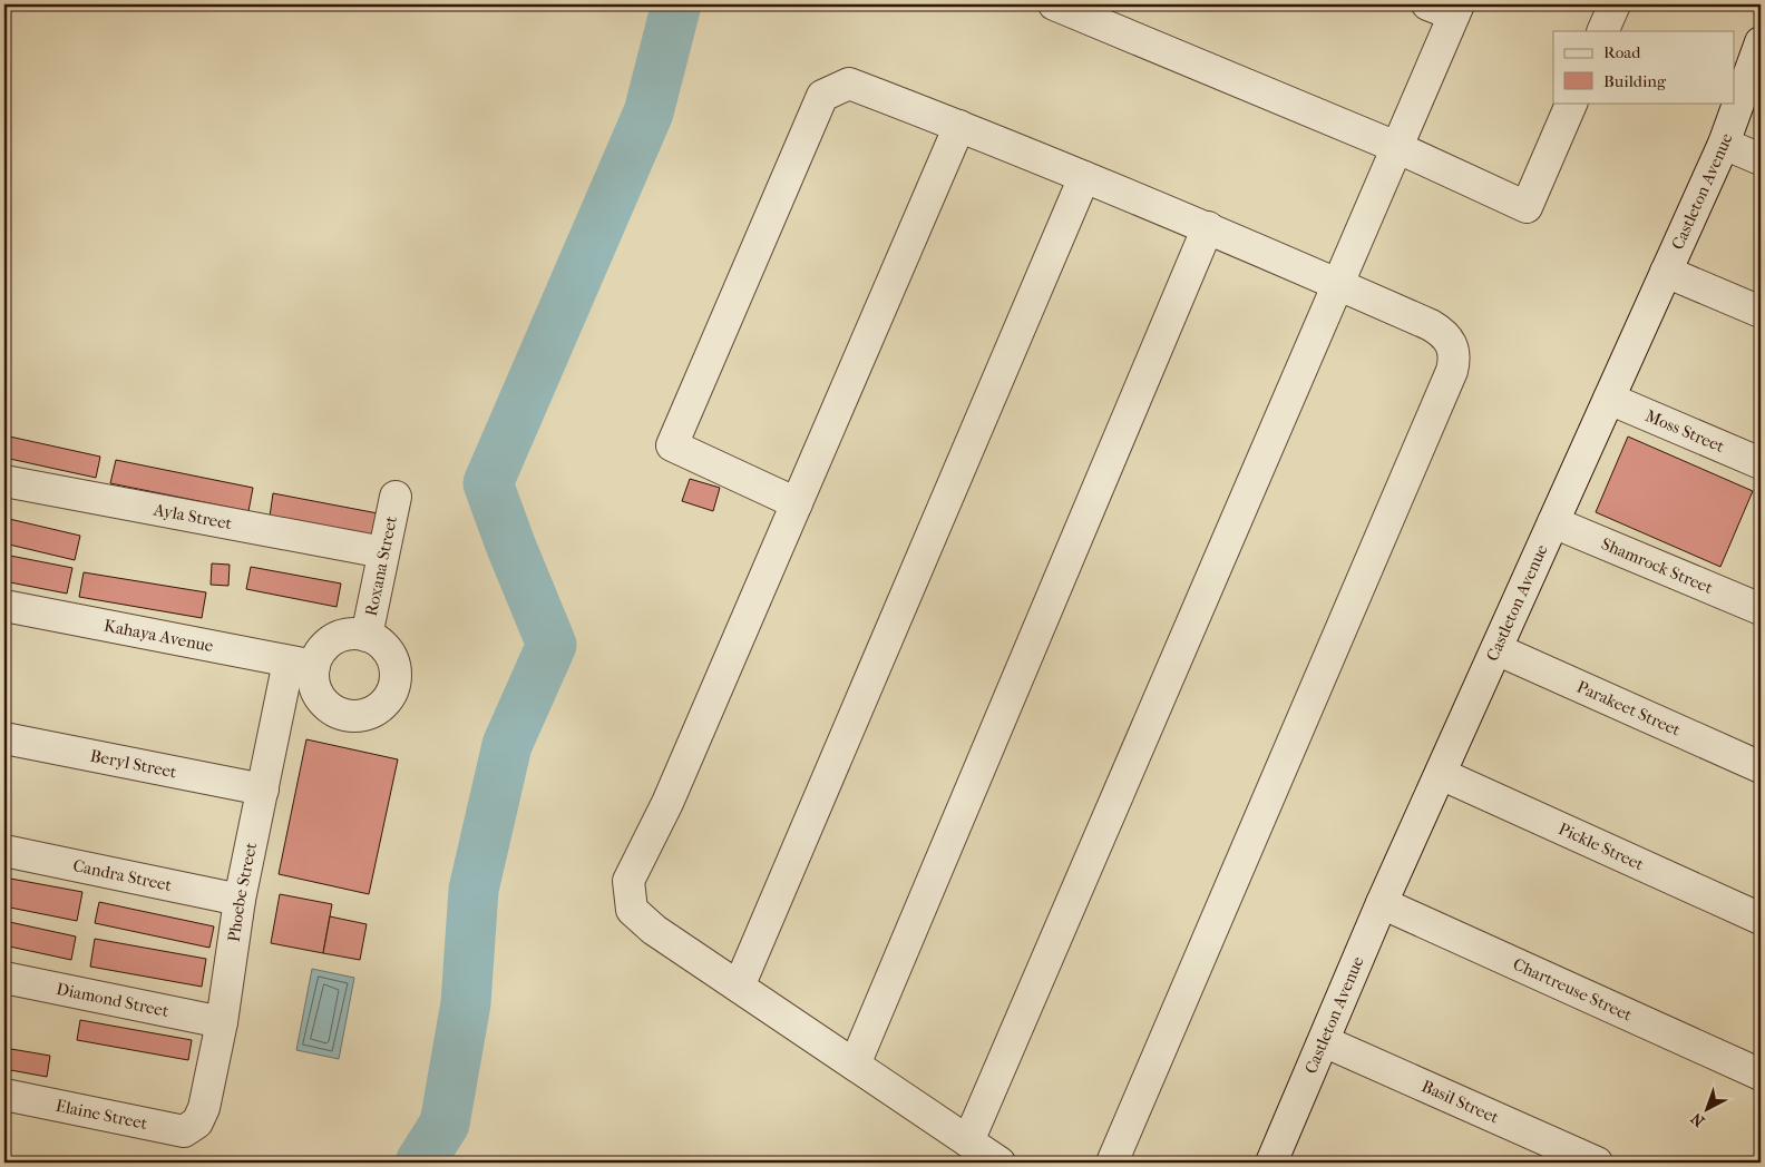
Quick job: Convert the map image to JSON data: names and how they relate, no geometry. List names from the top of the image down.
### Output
{
  "streets": {
    "street": [
      "Castleton Avenue",
      "Moss Street",
      "Ayla Street",
      "Shamrock Street",
      "Roxana Street",
      "Kahaya Avenue",
      "Parakeet Street",
      "Beryl Street",
      "Pickle Street",
      "Candra Street",
      "Phoebe Street",
      "Chartreuse Street",
      "Diamond Street",
      "Basil Street",
      "Elaine Street"
    ]
  },
  "crossings": [
    ["Castleton Avenue", "Moss Street"],
    ["Castleton Avenue", "Shamrock Street"],
    ["Castleton Avenue", "Parakeet Street"],
    ["Castleton Avenue", "Pickle Street"],
    ["Castleton Avenue", "Chartreuse Street"],
    ["Castleton Avenue", "Basil Street"],
    ["Ayla Street", "Roxana Street"],
    ["Roxana Street", "Kahaya Avenue"],
    ["Roxana Street", "Phoebe Street"],
    ["Kahaya Avenue", "Phoebe Street"],
    ["Beryl Street", "Phoebe Street"],
    ["Candra Street", "Phoebe Street"],
    ["Phoebe Street", "Diamond Street"],
    ["Phoebe Street", "Elaine Street"]
  ],
  "legend": ["Road", "Building"],
  "north": "bottom left"
}
